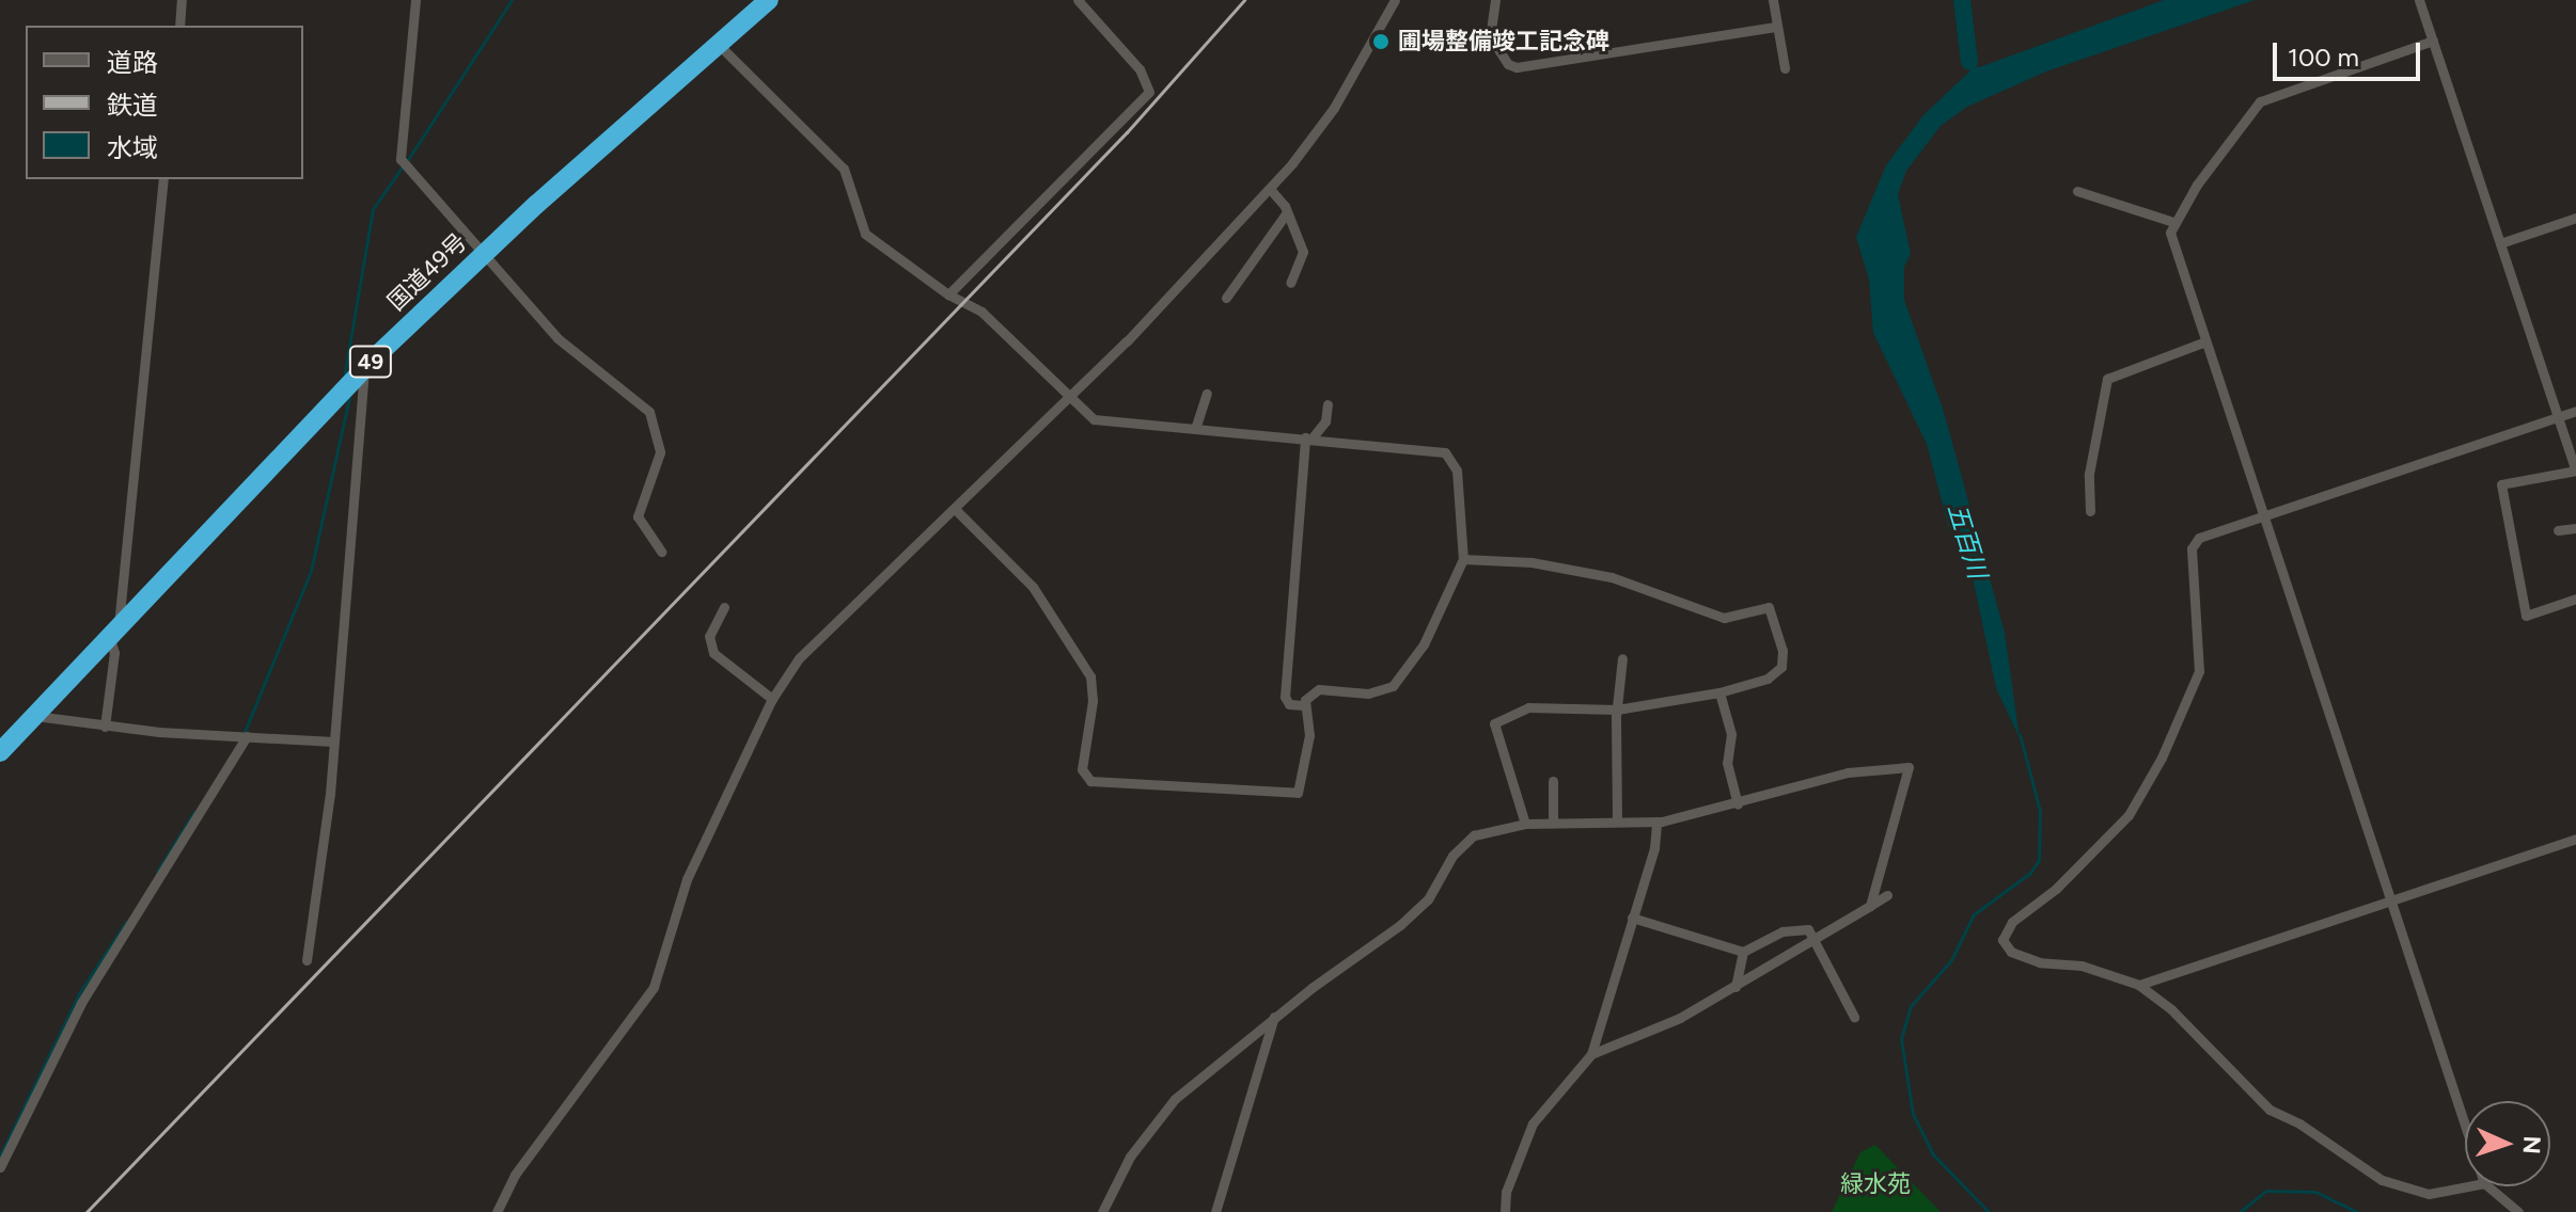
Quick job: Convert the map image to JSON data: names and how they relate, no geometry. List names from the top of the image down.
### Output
{
  "streets": {
    "highway": ["国道49号", "49"]
  },
  "water": ["五百川"],
  "parks": ["緑水苑"],
  "places": ["圃場整備竣工記念碑"],
  "legend": ["道路", "鉄道", "水域"],
  "scale_bar": "100 m",
  "north": "right"
}
